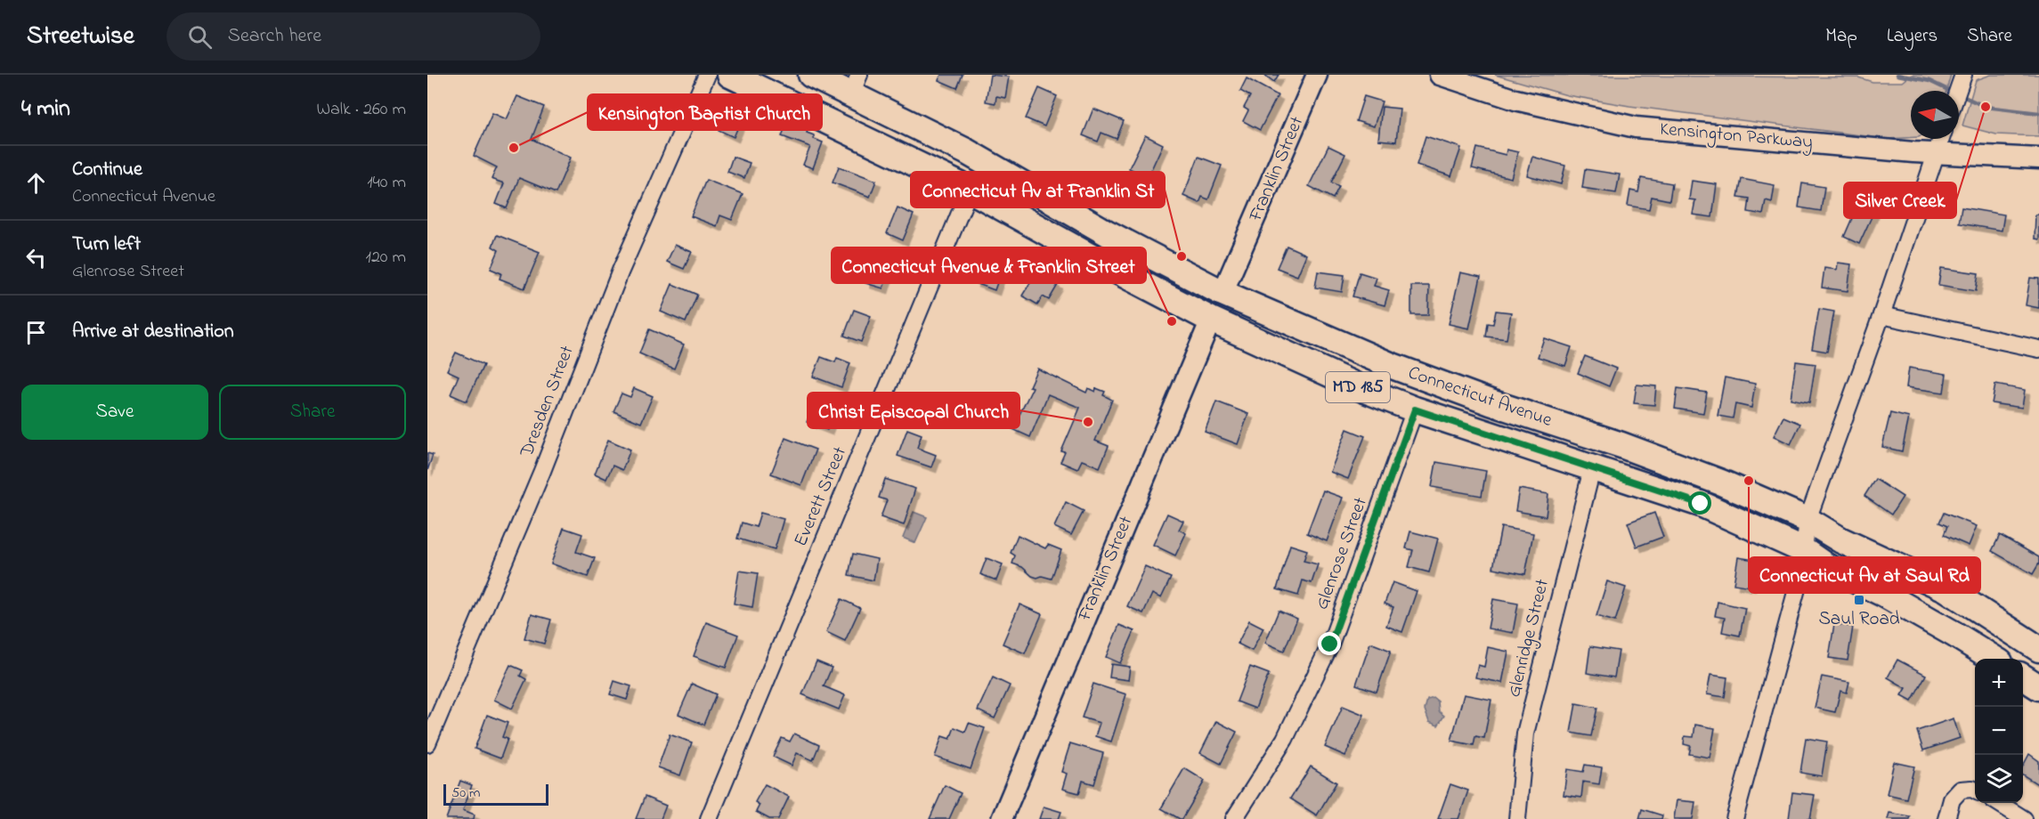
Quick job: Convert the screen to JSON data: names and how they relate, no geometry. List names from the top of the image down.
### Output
{
  "streets": {
    "main road": ["MD 185", "Connecticut Avenue"],
    "street": [
      "Kensington Parkway",
      "Franklin Street",
      "Dresden Street",
      "Everett Street",
      "Glenrose Street",
      "Glenridge Street"
    ]
  },
  "crossings": [
    ["Franklin Street", "Connecticut Avenue"],
    ["Connecticut Avenue", "Everett Street"],
    ["Connecticut Avenue", "Glenrose Street"],
    ["Connecticut Avenue", "Glenridge Street"]
  ],
  "places": {
    "other": [
      "Silver Creek",
      "Kensington Baptist Church",
      "Connecticut Av at Franklin St",
      "Connecticut Avenue & Franklin Street",
      "Christ Episcopal Church",
      "Connecticut Av at Saul Rd"
    ],
    "transit": ["Saul Road"]
  },
  "scale_bar": "50 m",
  "north": "left",
  "page": {
    "header": "Streetwise",
    "search": "Search here",
    "nav": ["Map", "Layers", "Share"],
    "heading": ["4 min", "Walk · 260 m"],
    "list": [
      ["Continue", "Connecticut Avenue", "140 m"],
      ["Turn left", "Glenrose Street", "120 m"],
      "Arrive at destination"
    ],
    "buttons": ["Save", "Share"],
    "map_buttons": ["+", "−"],
    "scale": "50 m"
  }
}
